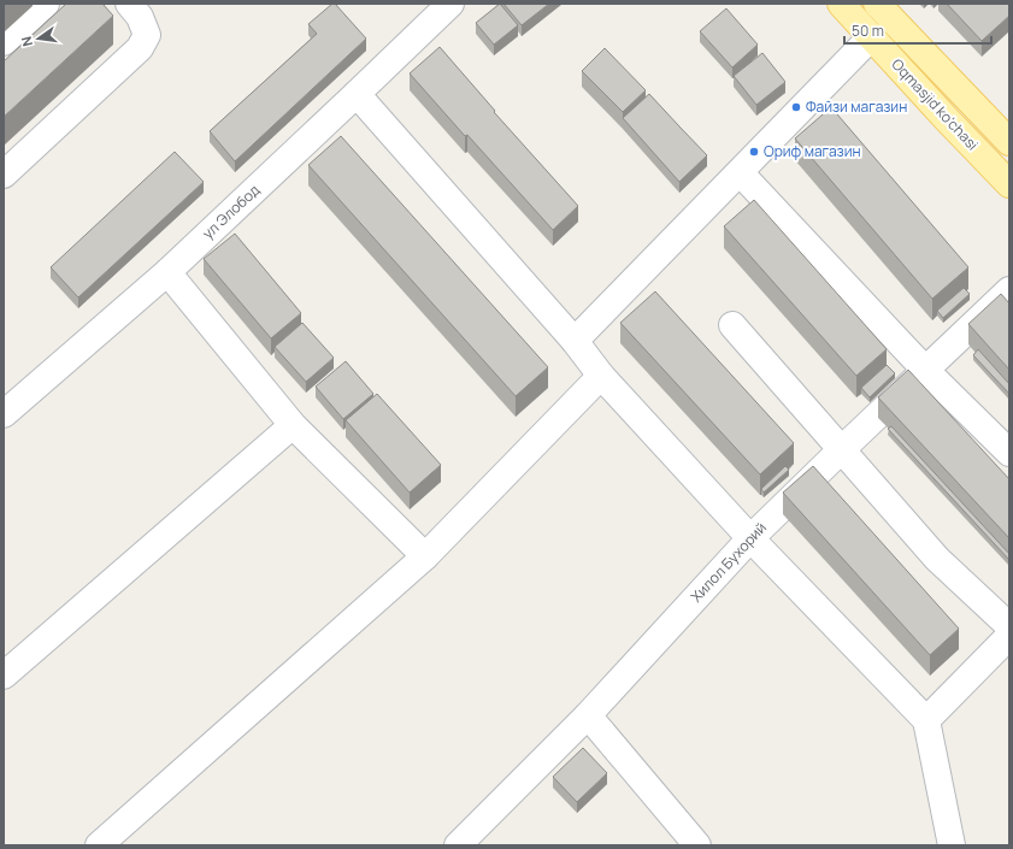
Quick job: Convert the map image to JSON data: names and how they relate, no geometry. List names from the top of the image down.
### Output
{
  "streets": {
    "main road": ["Oqmasjid ko'chasi"],
    "street": ["ул Элобод", "Хилол Бухорий"]
  },
  "places": ["Файзи магазин", "Ориф магазин"],
  "scale_bar": "50 m",
  "north": "left"
}
